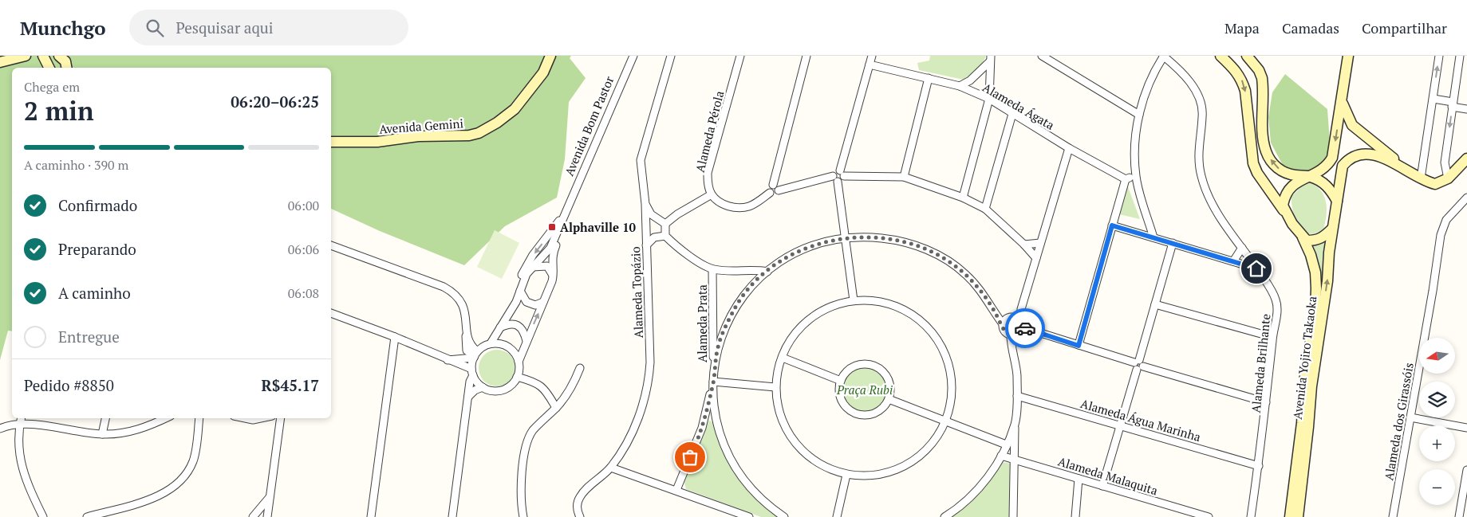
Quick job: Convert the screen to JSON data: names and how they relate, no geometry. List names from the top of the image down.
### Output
{
  "streets": {
    "main road": ["Avenida Gemini", "Avenida Yojiro Takaoka"],
    "street": [
      "Alameda Ágata",
      "Avenida Bom Pastor",
      "Alameda Pérola",
      "Alameda Topázio",
      "Alameda Prata",
      "Alameda Brilhante",
      "Alameda Água Marinha",
      "Alameda dos Girassóis",
      "Alameda Malaquita"
    ]
  },
  "crossings": [
    ["Alameda Brilhante", "Alameda Água Marinha"]
  ],
  "parks": ["Praça Rubi"],
  "places": {
    "transit": ["Alphaville 10"]
  },
  "north": "left",
  "page": {
    "header": "Munchgo",
    "search": "Pesquisar aqui",
    "nav": ["Mapa", "Camadas", "Compartilhar"],
    "heading": ["2 min", "Chega em", "06:20–06:25"],
    "panel": ["Pedido #8850", "R$45.17"],
    "bar": "A caminho · 390 m",
    "list": [
      ["Confirmado", "06:00"],
      ["Preparando", "06:06"],
      ["A caminho", "06:08"],
      "Entregue"
    ],
    "map_buttons": ["+", "−"]
  }
}
